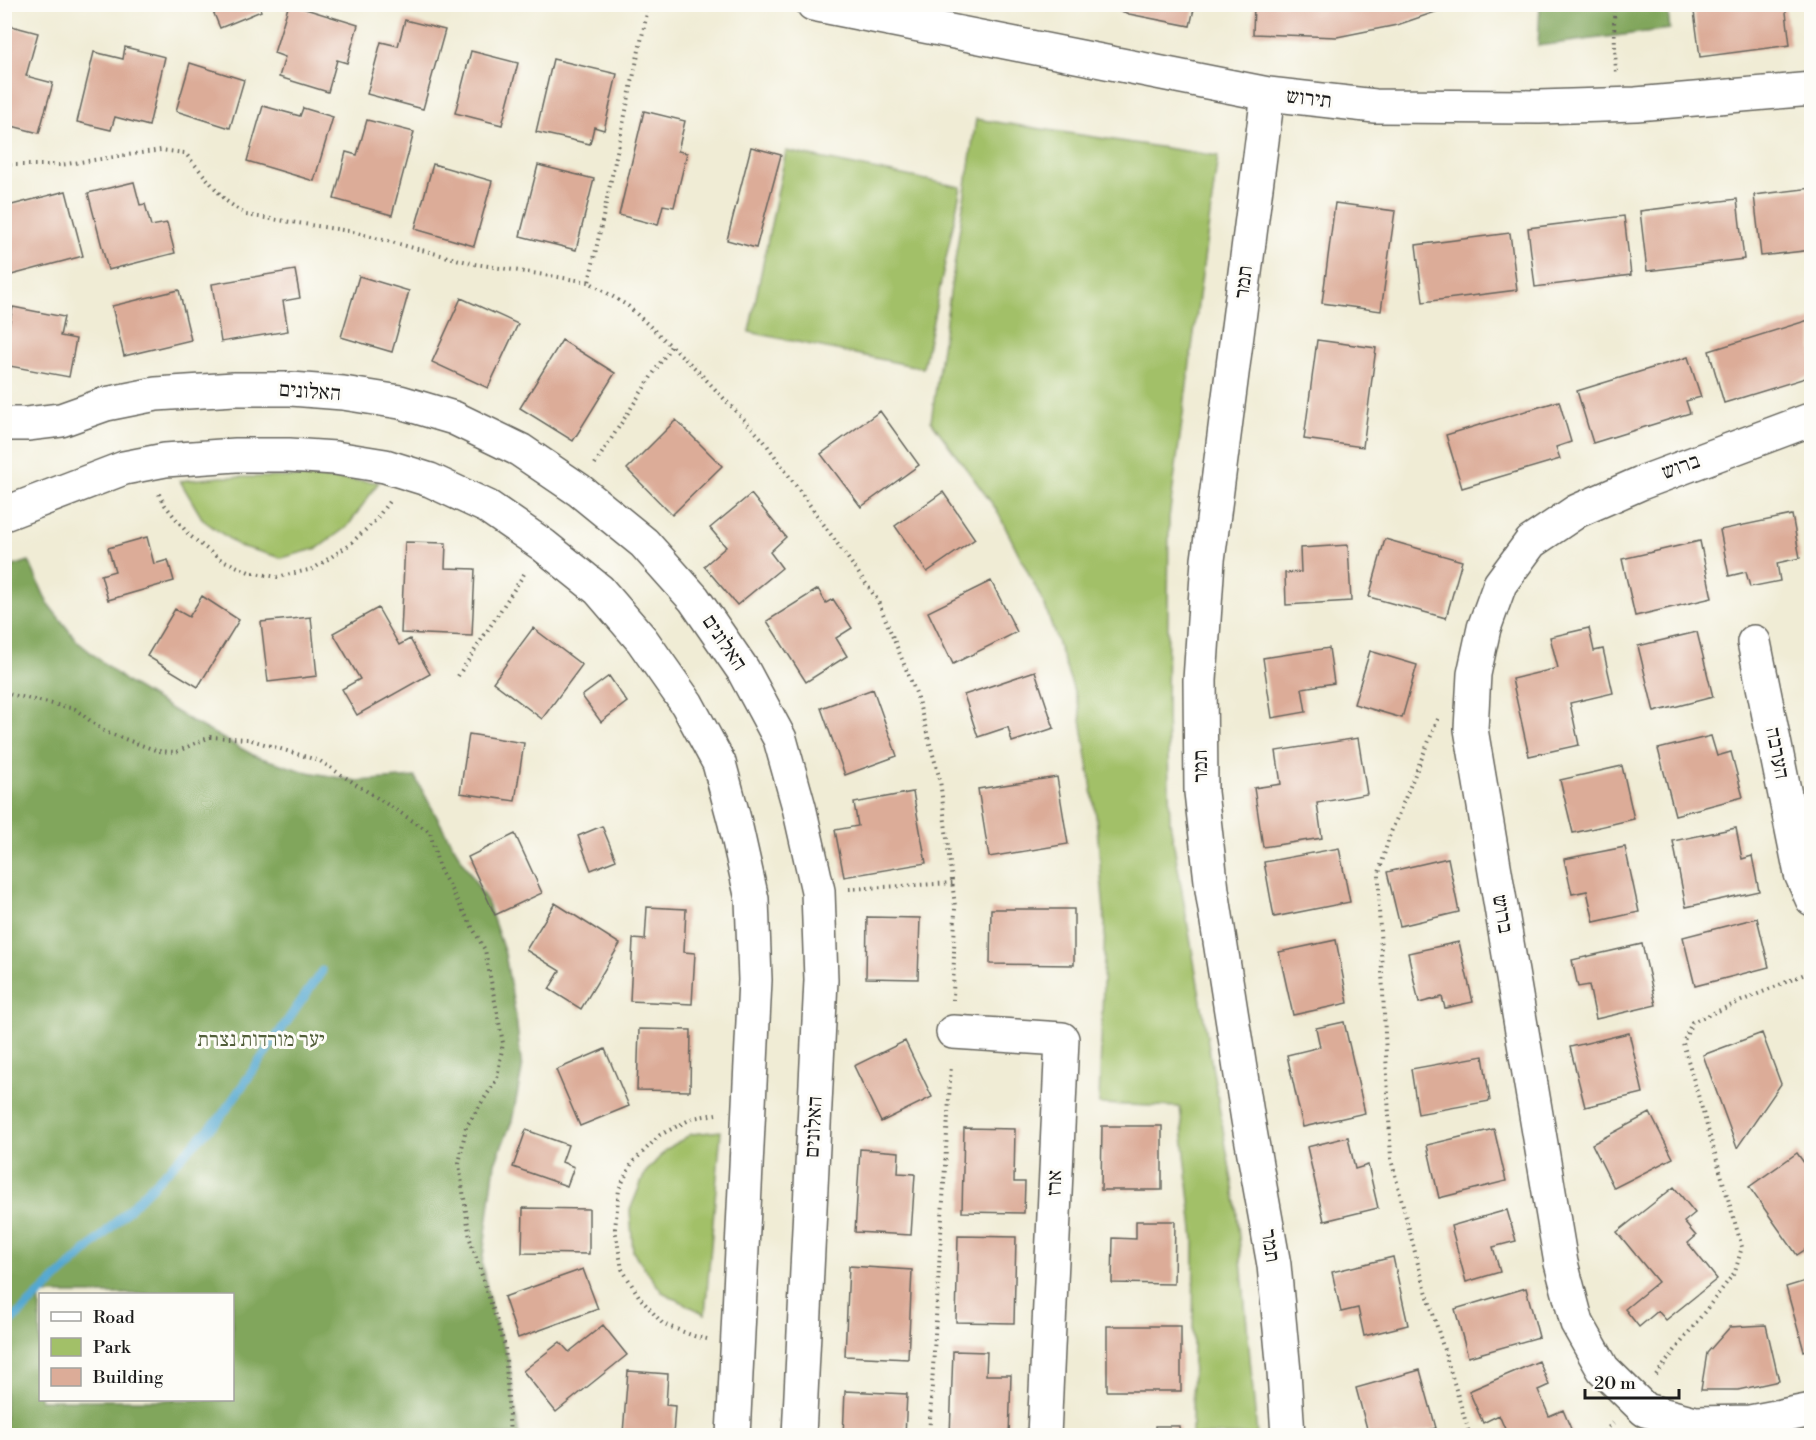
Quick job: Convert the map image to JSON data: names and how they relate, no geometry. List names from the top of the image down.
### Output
{
  "streets": {
    "street": [
      "תירוש",
      "תמר",
      "האלונים",
      "ברוש",
      "הערבה",
      "ארז"
    ]
  },
  "crossings": [
    ["תירוש", "תמר"]
  ],
  "parks": ["יער מורדות נצרת"],
  "legend": ["Road", "Park", "Building"],
  "scale_bar": "20 m"
}
